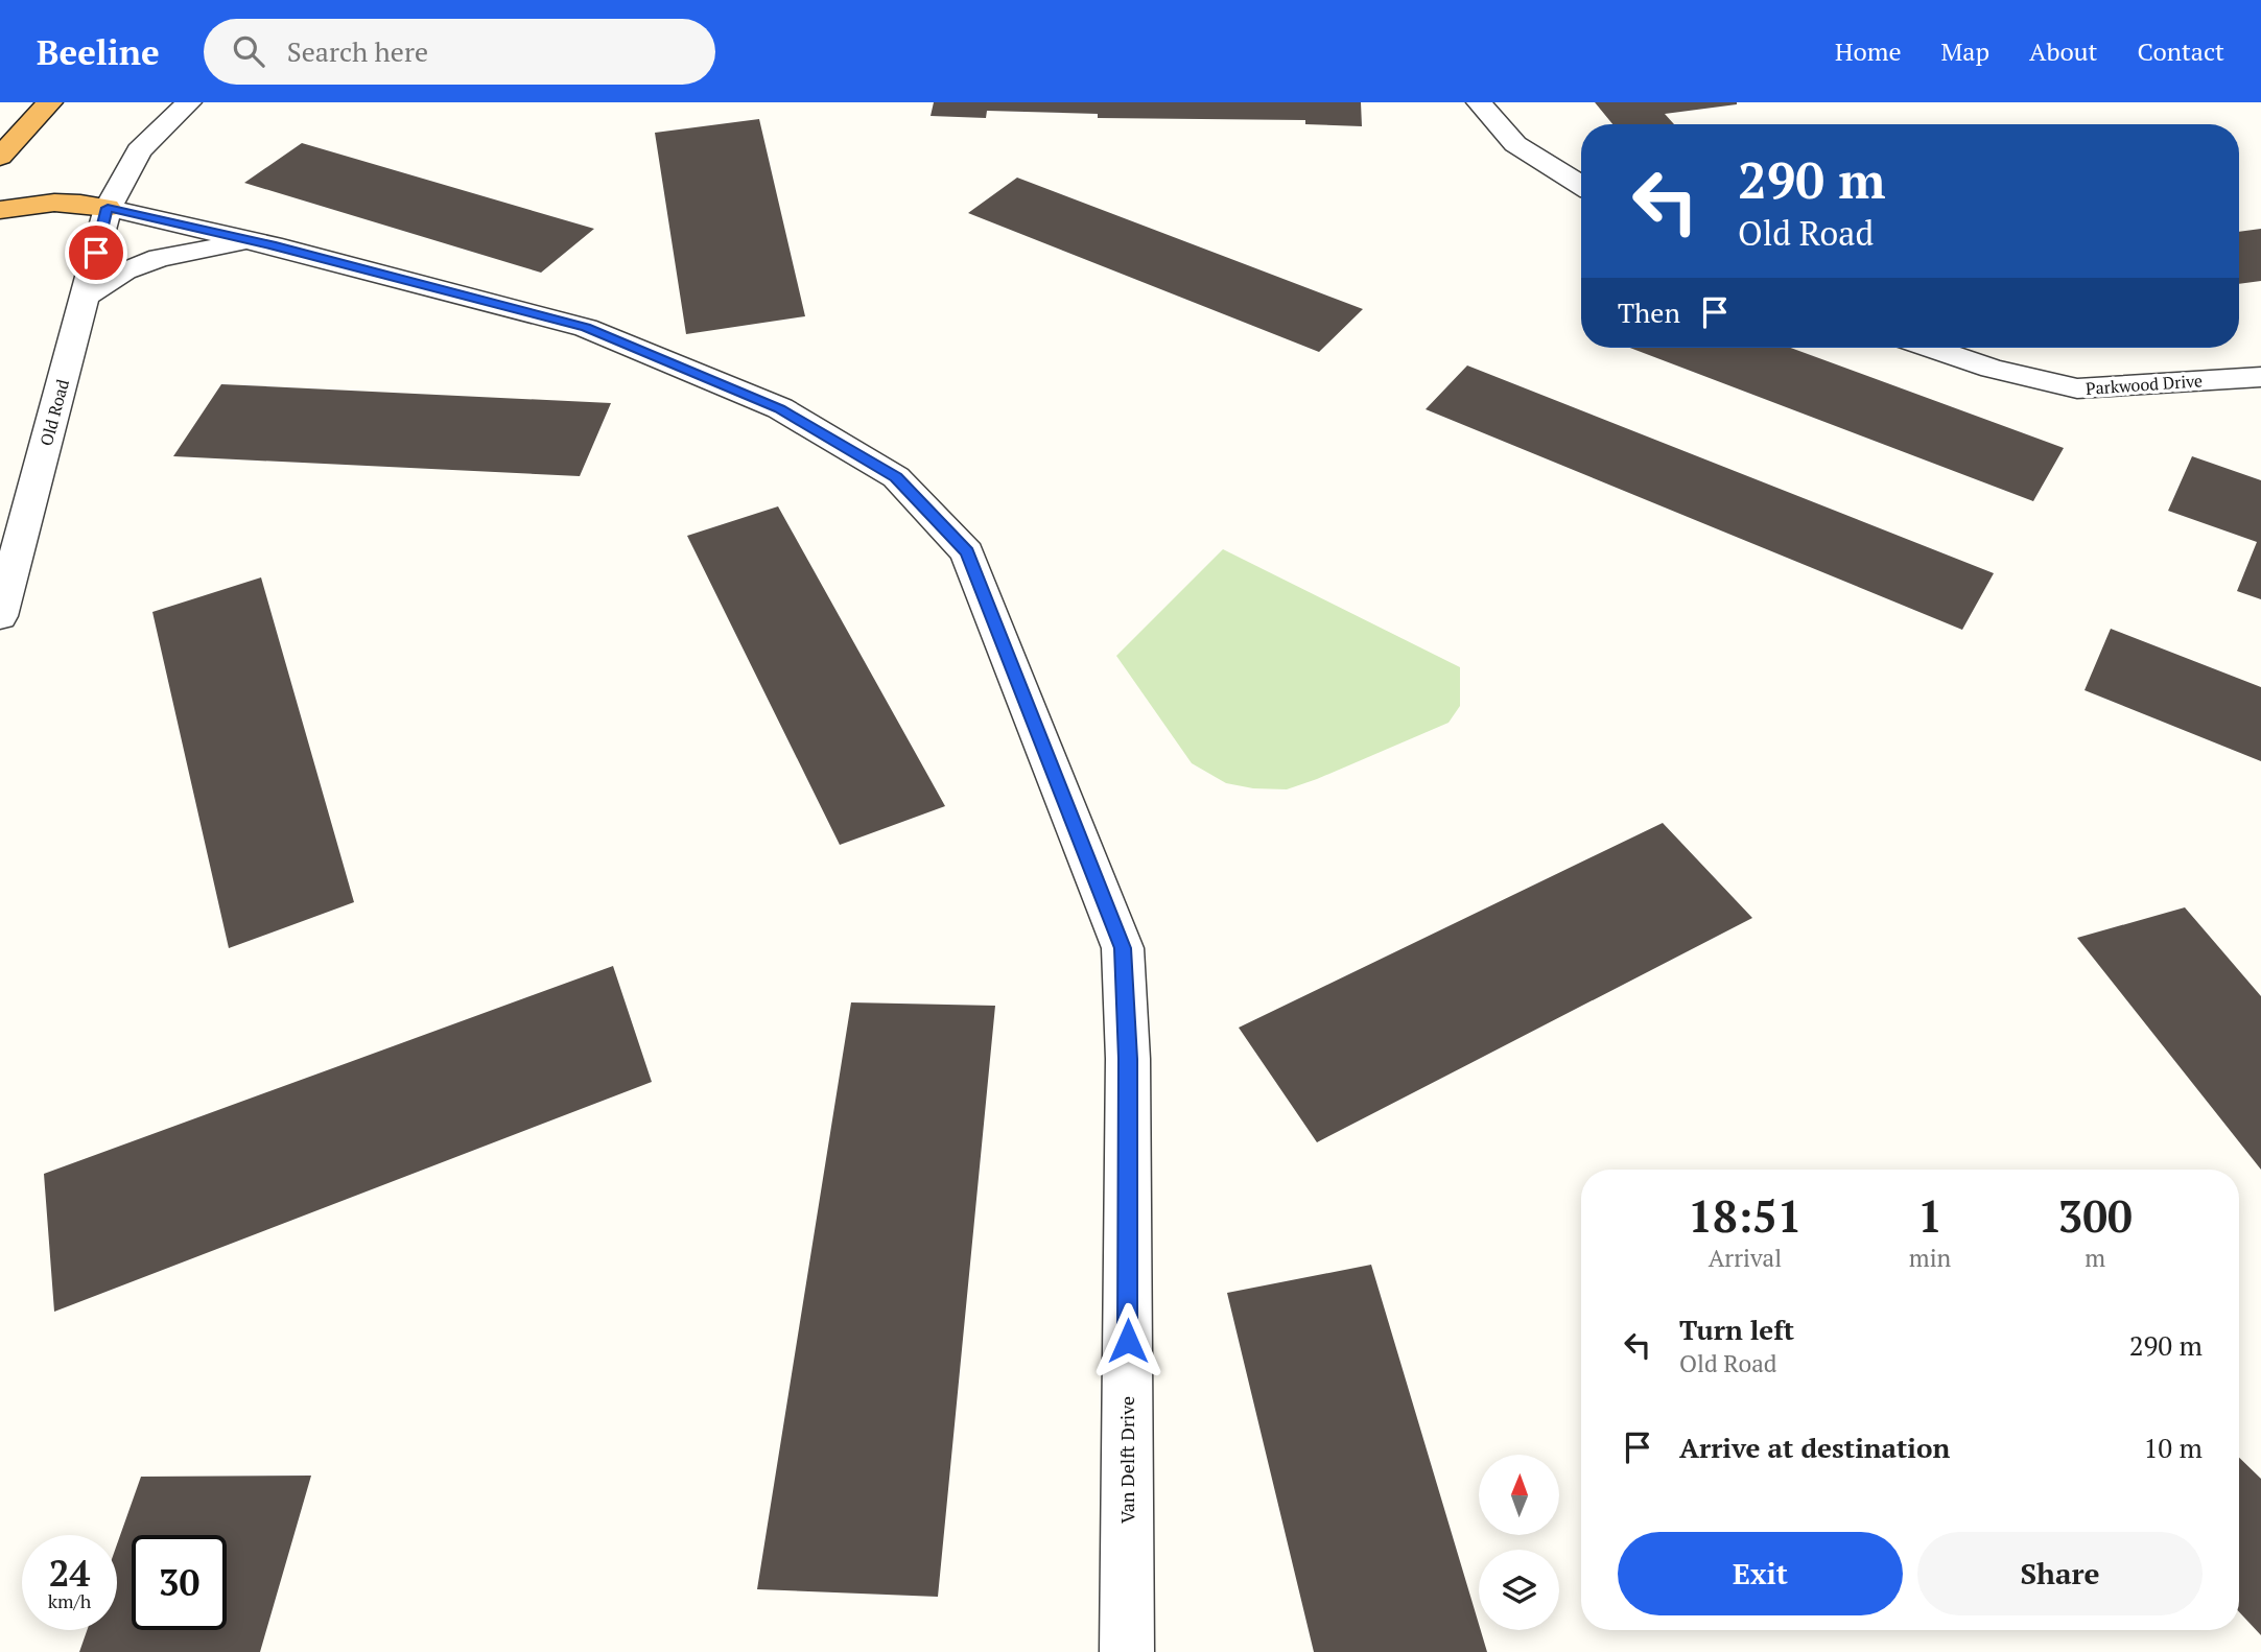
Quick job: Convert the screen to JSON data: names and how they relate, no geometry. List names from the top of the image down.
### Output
{
  "streets": {
    "street": ["Parkwood Drive", "Old Road", "Van Delft Drive"]
  },
  "crossings": [
    ["Old Road", "Van Delft Drive"]
  ],
  "north": "top",
  "page": {
    "header": "Beeline",
    "search": "Search here",
    "nav": [
      "Home",
      "Map",
      "About",
      "Contact"
    ],
    "turn": ["290 m", "Old Road"],
    "then": "Then",
    "eta": [
      "18:51",
      "Arrival",
      "1",
      "min",
      "300",
      "m"
    ],
    "list": [
      {
        "name": "Turn left",
        "note": "Old Road",
        "value": "290 m"
      },
      {
        "name": "Arrive at destination",
        "value": "10 m"
      }
    ],
    "buttons": ["Exit", "Share"],
    "speed": "24 km/h",
    "limit": "30"
  }
}
